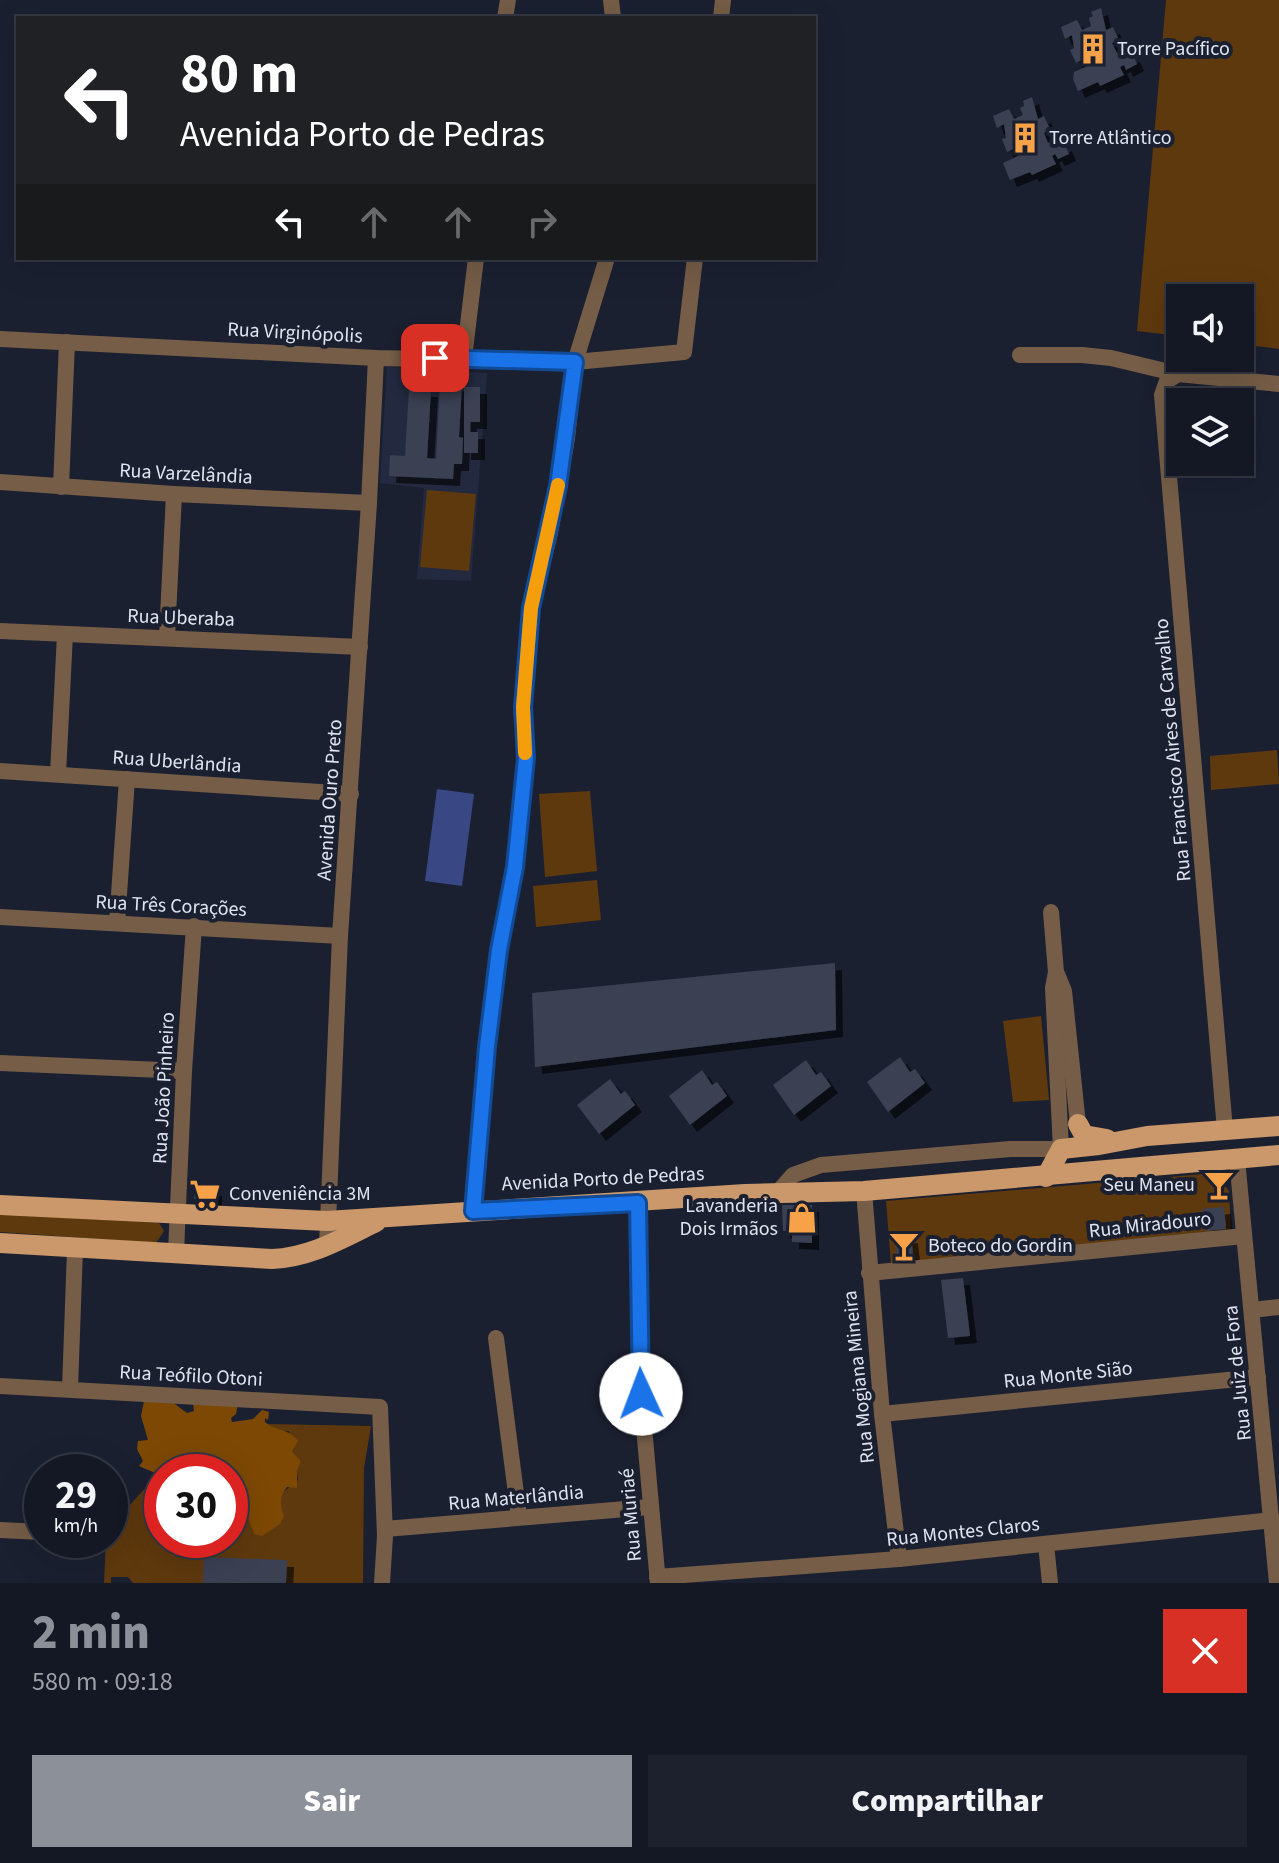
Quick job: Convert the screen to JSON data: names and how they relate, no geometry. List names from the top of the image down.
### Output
{
  "streets": {
    "main road": ["Avenida Porto de Pedras"],
    "street": [
      "Rua Virginópolis",
      "Rua Varzelândia",
      "Rua Uberaba",
      "Rua Francisco Aires de Carvalho",
      "Rua Uberlândia",
      "Avenida Ouro Preto",
      "Rua Três Corações",
      "Rua João Pinheiro",
      "Rua Miradouro",
      "Rua Juiz de Fora",
      "Rua Monte Sião",
      "Rua Teófilo Otoni",
      "Rua Mogiana Mineira",
      "Rua Materlândia",
      "Rua Muriaé",
      "Rua Montes Claros"
    ]
  },
  "crossings": [
    ["Rua Virginópolis", "Avenida Ouro Preto"],
    ["Rua Varzelândia", "Avenida Ouro Preto"],
    ["Rua Uberaba", "Avenida Ouro Preto"],
    ["Rua Uberlândia", "Avenida Ouro Preto"],
    ["Avenida Ouro Preto", "Rua Três Corações"],
    ["Avenida Ouro Preto", "Avenida Porto de Pedras"],
    ["Rua Três Corações", "Rua João Pinheiro"],
    ["Rua João Pinheiro", "Avenida Porto de Pedras"],
    ["Avenida Porto de Pedras", "Rua Juiz de Fora"],
    ["Avenida Porto de Pedras", "Rua Mogiana Mineira"],
    ["Avenida Porto de Pedras", "Rua Muriaé"],
    ["Rua Miradouro", "Rua Juiz de Fora"],
    ["Rua Miradouro", "Rua Mogiana Mineira"],
    ["Rua Juiz de Fora", "Rua Monte Sião"],
    ["Rua Juiz de Fora", "Rua Montes Claros"],
    ["Rua Monte Sião", "Rua Mogiana Mineira"],
    ["Rua Teófilo Otoni", "Rua Materlândia"],
    ["Rua Mogiana Mineira", "Rua Montes Claros"],
    ["Rua Materlândia", "Rua Muriaé"],
    ["Rua Muriaé", "Rua Montes Claros"]
  ],
  "places": {
    "building": ["Torre Pacífico", "Torre Atlântico"],
    "bar": ["Seu Maneu", "Boteco do Gordin"],
    "supermarket": ["Conveniência 3M"],
    "shop": ["Lavanderia Dois Irmãos"]
  },
  "page": {
    "turn": ["80 m", "Avenida Porto de Pedras"],
    "speed": "29 km/h",
    "limit": "30",
    "heading": ["2 min", "580 m · 09:18"],
    "buttons": ["Sair", "Compartilhar"]
  }
}
